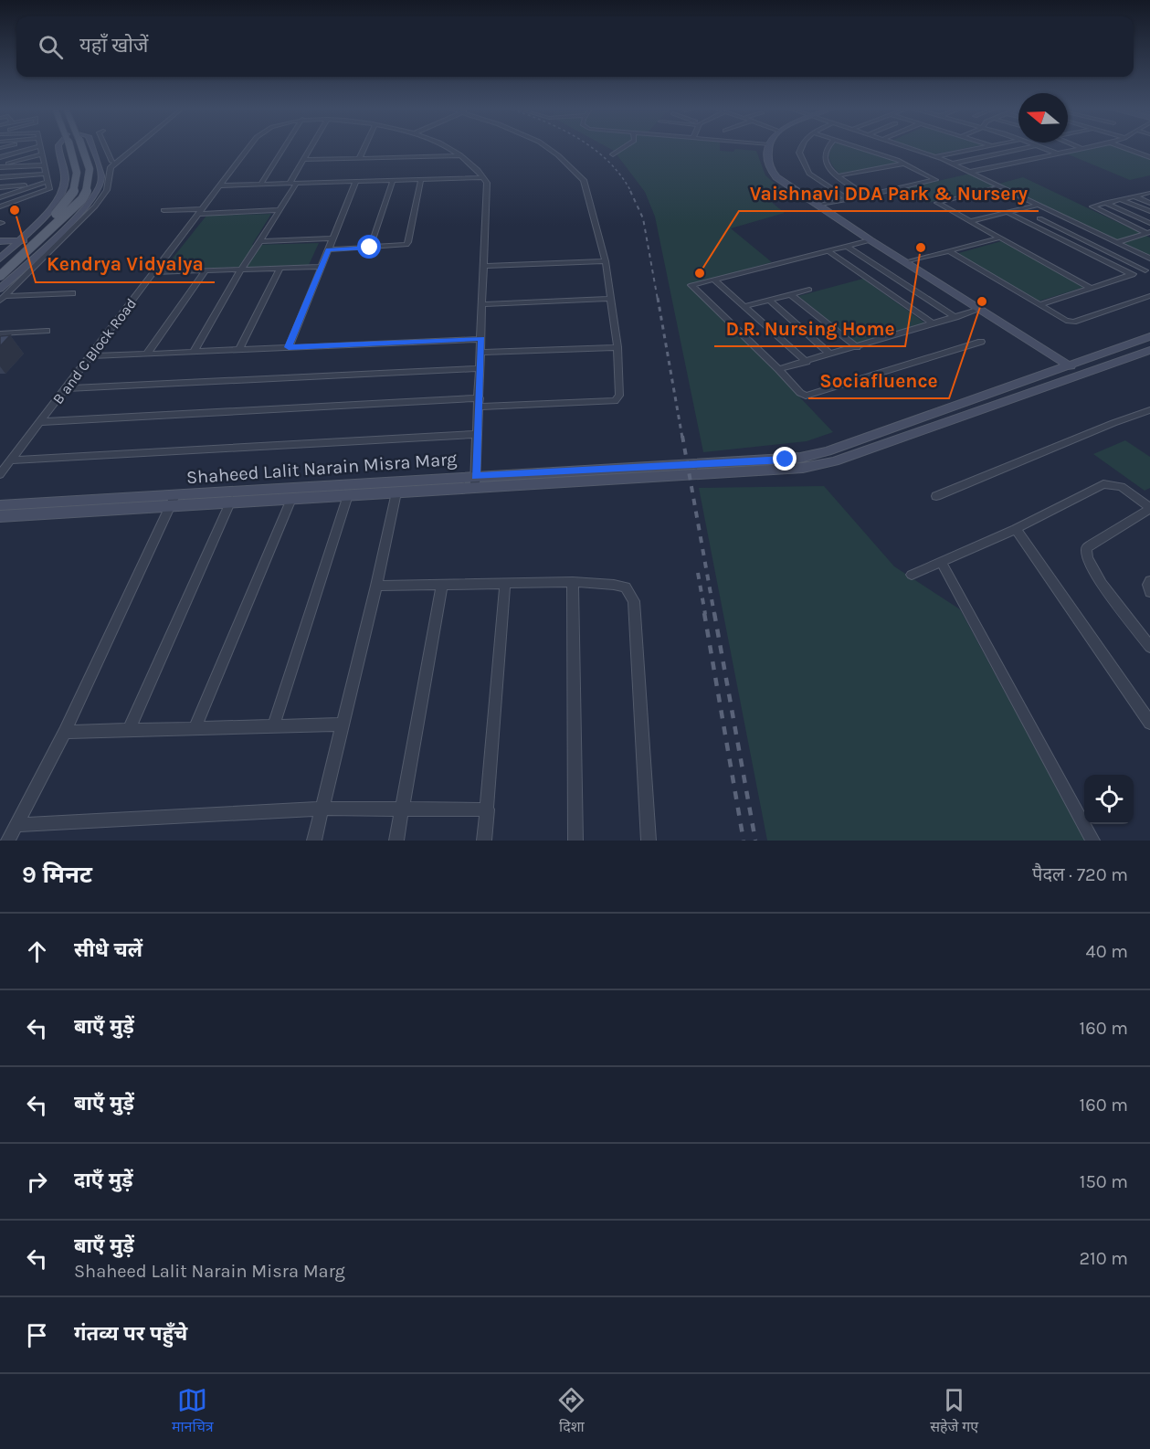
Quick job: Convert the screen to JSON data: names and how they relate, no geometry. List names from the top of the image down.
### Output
{
  "streets": {
    "street": ["B and C Block Road", "Shaheed Lalit Narain Misra Marg"]
  },
  "places": [
    "Kendrya Vidyalya",
    "D.R. Nursing Home",
    "Vaishnavi DDA Park & Nursery",
    "Sociafluence"
  ],
  "north": "left",
  "page": {
    "search": "यहाँ खोजें",
    "heading": ["9 मिनट", "पैदल · 720 m"],
    "list": [
      ["सीधे चलें", "40 m"],
      ["बाएँ मुड़ें", "160 m"],
      ["बाएँ मुड़ें", "160 m"],
      ["दाएँ मुड़ें", "150 m"],
      ["बाएँ मुड़ें", "Shaheed Lalit Narain Misra Marg", "210 m"],
      "गंतव्य पर पहुँचे"
    ],
    "nav": ["मानचित्र", "दिशा", "सहेजे गए"]
  }
}
